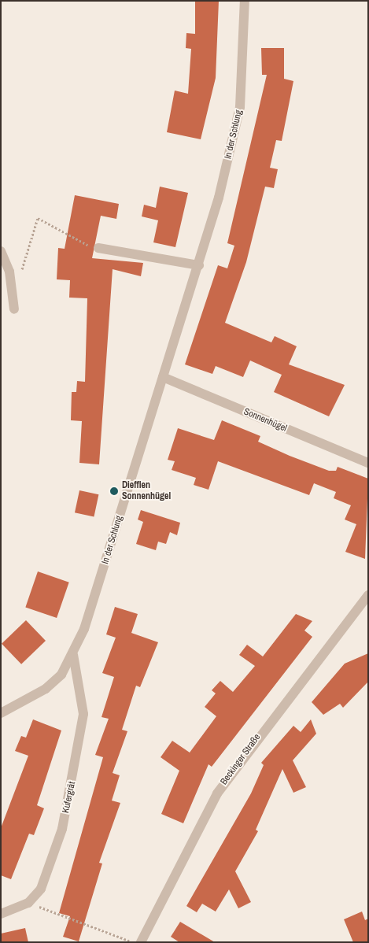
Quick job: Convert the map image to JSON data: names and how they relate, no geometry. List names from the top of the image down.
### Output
{
  "streets": {
    "street": [
      "In der Schlung",
      "Sonnenhügel",
      "Beckinger Straße",
      "Kufergrät"
    ]
  },
  "crossings": [
    ["In der Schlung", "Sonnenhügel"],
    ["In der Schlung", "Kufergrät"]
  ],
  "places": ["Diefflen Sonnenhügel"]
}
